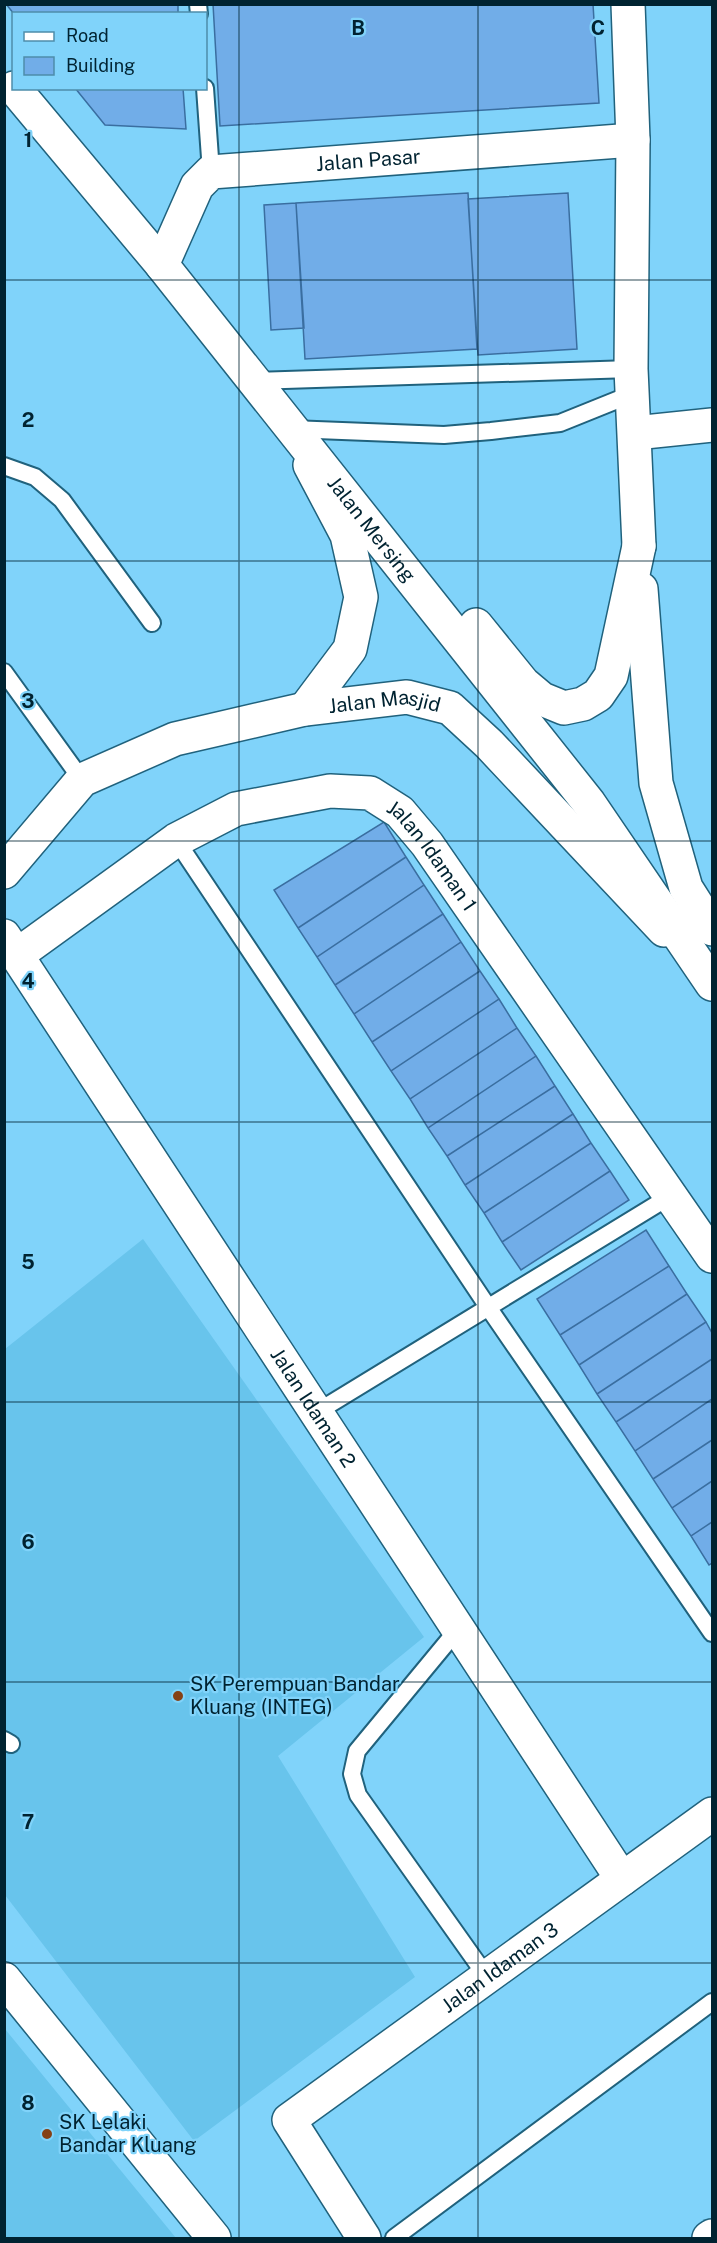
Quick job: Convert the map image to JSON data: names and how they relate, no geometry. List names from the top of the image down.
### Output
{
  "streets": {
    "main road": [
      "Jalan Pasar",
      "Jalan Mersing",
      "Jalan Masjid",
      "Jalan Idaman 1",
      "Jalan Idaman 2",
      "Jalan Idaman 3"
    ]
  },
  "crossings": [
    ["Jalan Mersing", "Jalan Masjid"],
    ["Jalan Idaman 1", "Jalan Idaman 2"],
    ["Jalan Idaman 2", "Jalan Idaman 3"]
  ],
  "places": ["SK Perempuan Bandar Kluang (INTEG)", "SK Lelaki Bandar Kluang"],
  "legend": ["Road", "Building"],
  "grid": {
    "columns": ["B", "C"],
    "rows": [
      "1",
      "2",
      "3",
      "4",
      "5",
      "6",
      "7",
      "8"
    ]
  }
}
